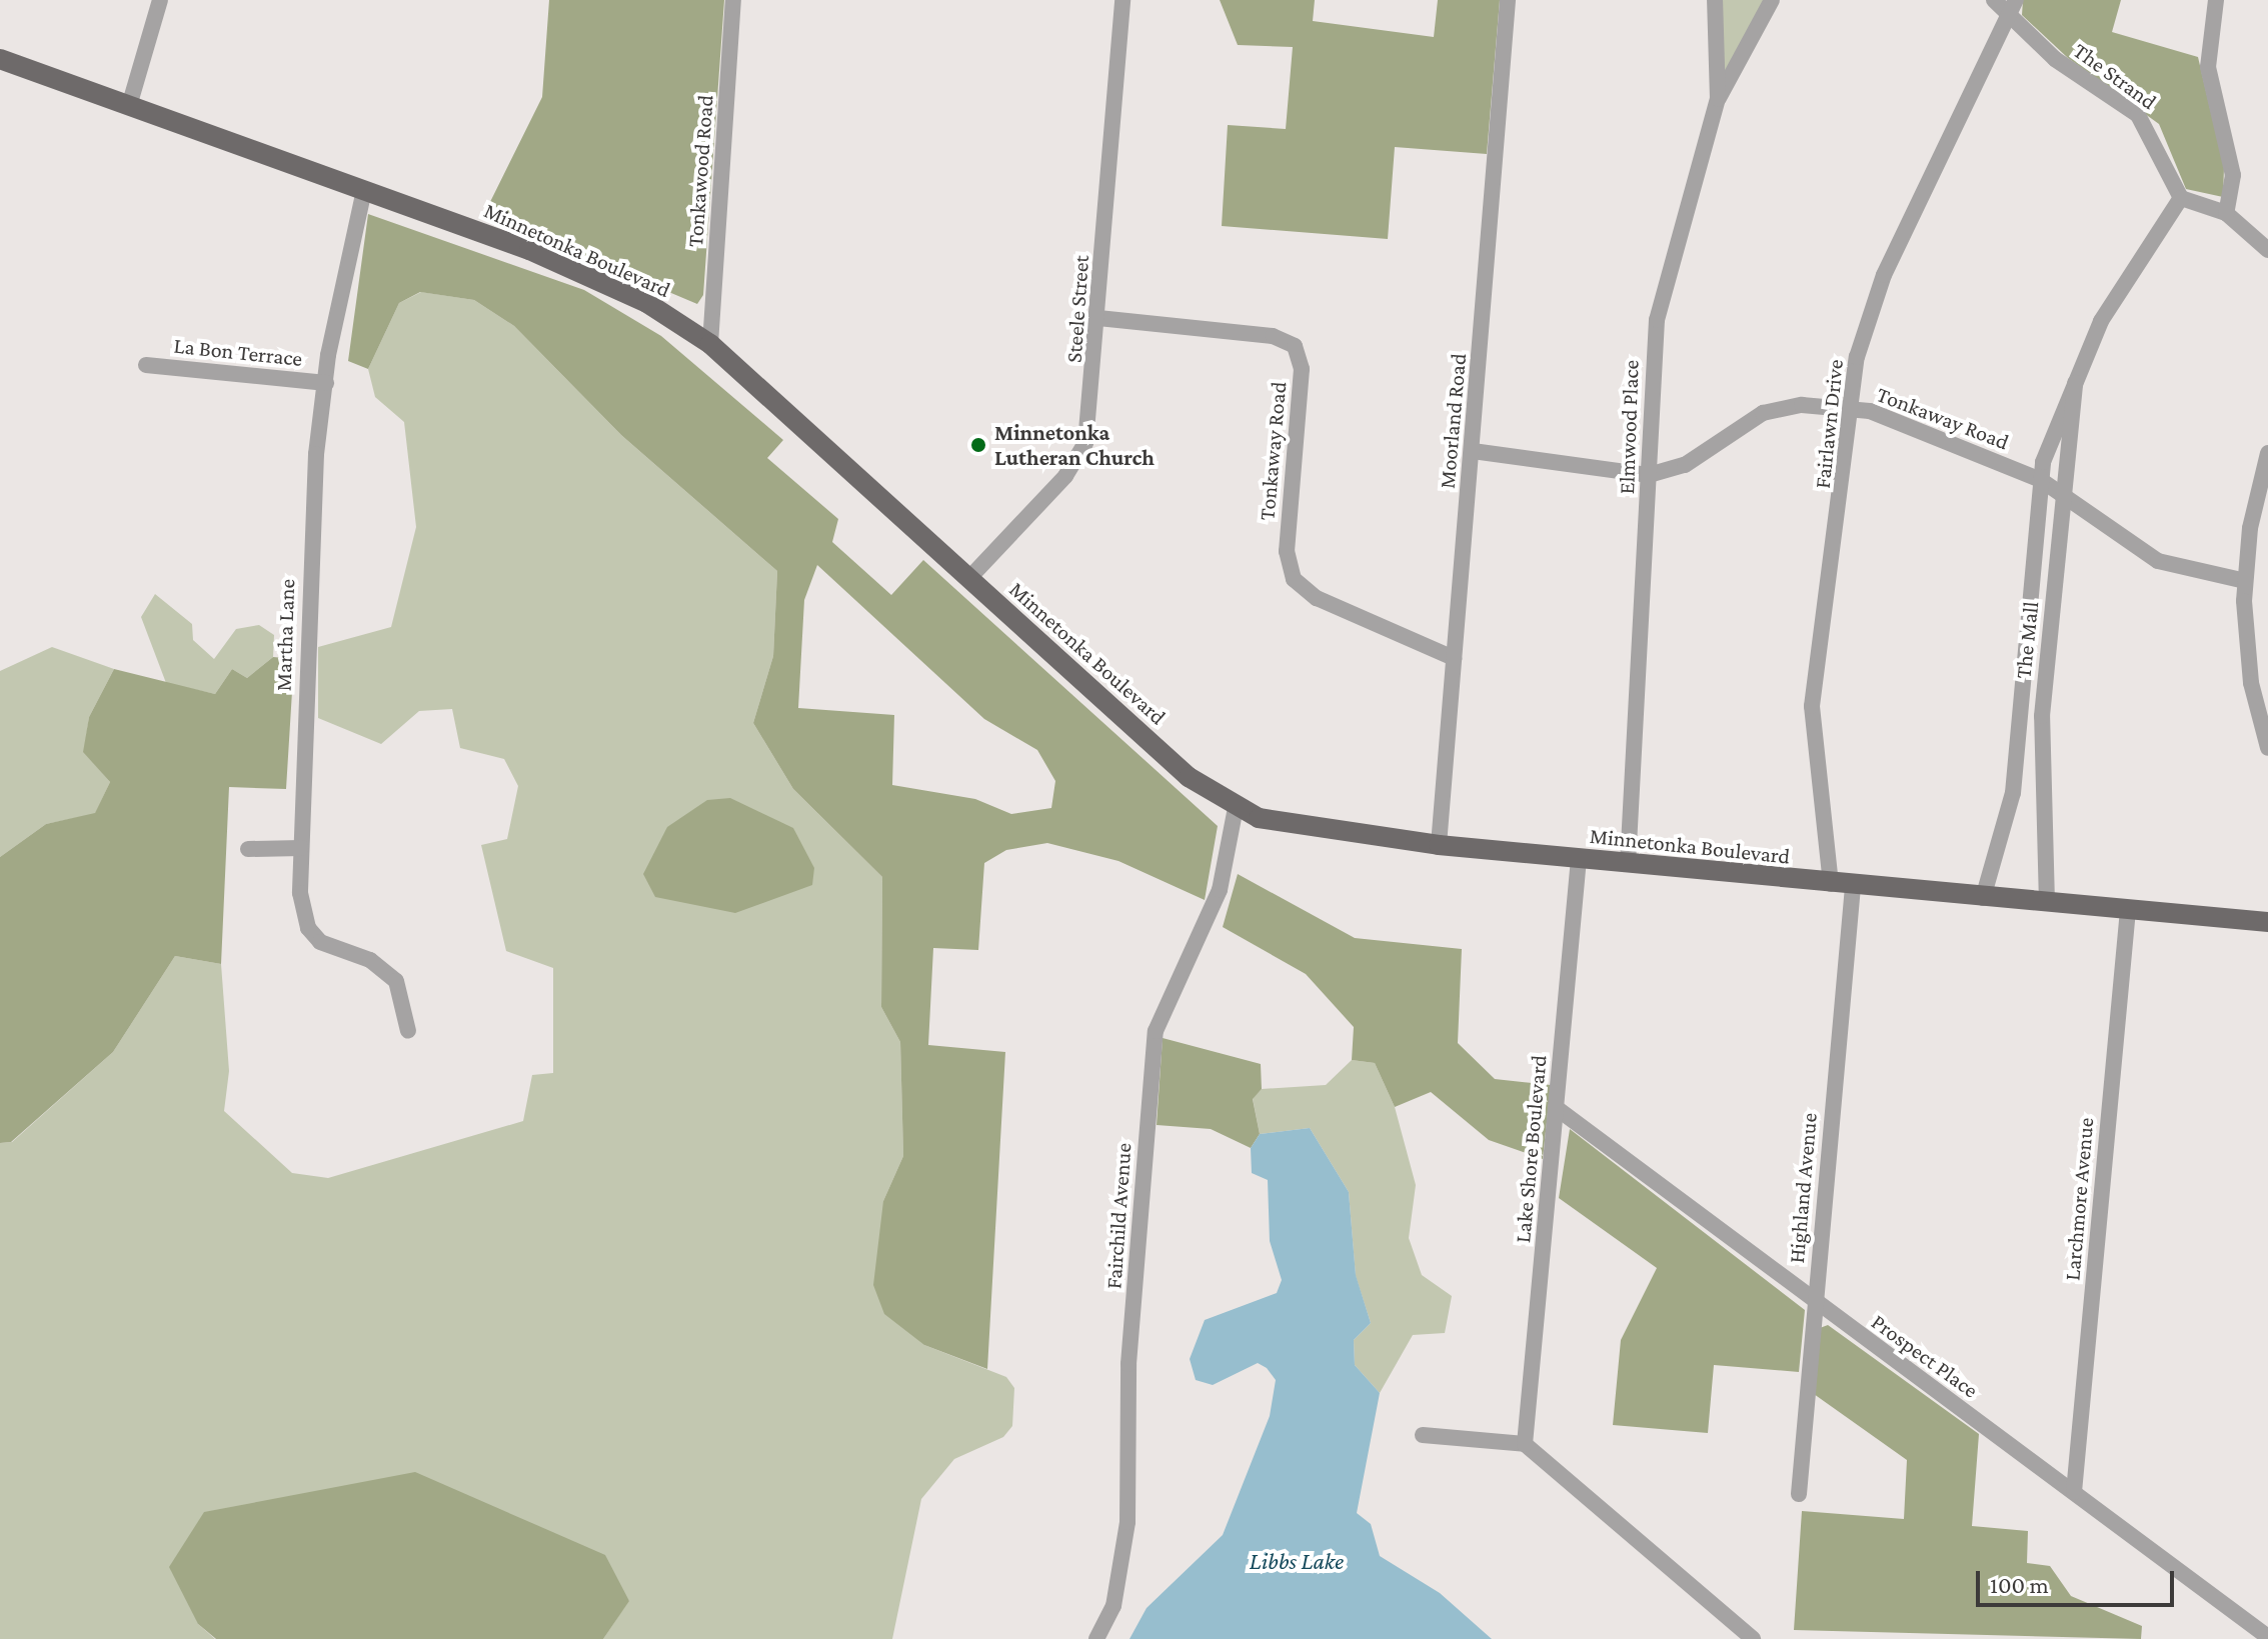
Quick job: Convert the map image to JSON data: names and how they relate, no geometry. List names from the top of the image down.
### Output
{
  "streets": {
    "main road": ["Minnetonka Boulevard"],
    "street": [
      "The Strand",
      "Tonkawood Road",
      "Steele Street",
      "La Bon Terrace",
      "Tonkaway Road",
      "Moorland Road",
      "Fairlawn Drive",
      "Elmwood Place",
      "Martha Lane",
      "The Mall",
      "Lake Shore Boulevard",
      "Highland Avenue",
      "Larchmore Avenue",
      "Fairchild Avenue",
      "Prospect Place"
    ]
  },
  "crossings": [
    ["The Strand", "Fairlawn Drive"],
    ["The Strand", "The Mall"],
    ["Tonkawood Road", "Minnetonka Boulevard"],
    ["Minnetonka Boulevard", "Steele Street"],
    ["Minnetonka Boulevard", "Moorland Road"],
    ["Minnetonka Boulevard", "Fairlawn Drive"],
    ["Minnetonka Boulevard", "Elmwood Place"],
    ["Minnetonka Boulevard", "Martha Lane"],
    ["Minnetonka Boulevard", "The Mall"],
    ["Minnetonka Boulevard", "Lake Shore Boulevard"],
    ["Minnetonka Boulevard", "Highland Avenue"],
    ["Minnetonka Boulevard", "Larchmore Avenue"],
    ["Minnetonka Boulevard", "Fairchild Avenue"],
    ["Steele Street", "Tonkaway Road"],
    ["La Bon Terrace", "Martha Lane"],
    ["Tonkaway Road", "Moorland Road"],
    ["Tonkaway Road", "Fairlawn Drive"],
    ["Tonkaway Road", "Elmwood Place"],
    ["Tonkaway Road", "The Mall"],
    ["Lake Shore Boulevard", "Prospect Place"],
    ["Highland Avenue", "Prospect Place"],
    ["Larchmore Avenue", "Prospect Place"]
  ],
  "water": ["Libbs Lake"],
  "places": ["Minnetonka Lutheran Church"],
  "scale_bar": "100 m"
}
